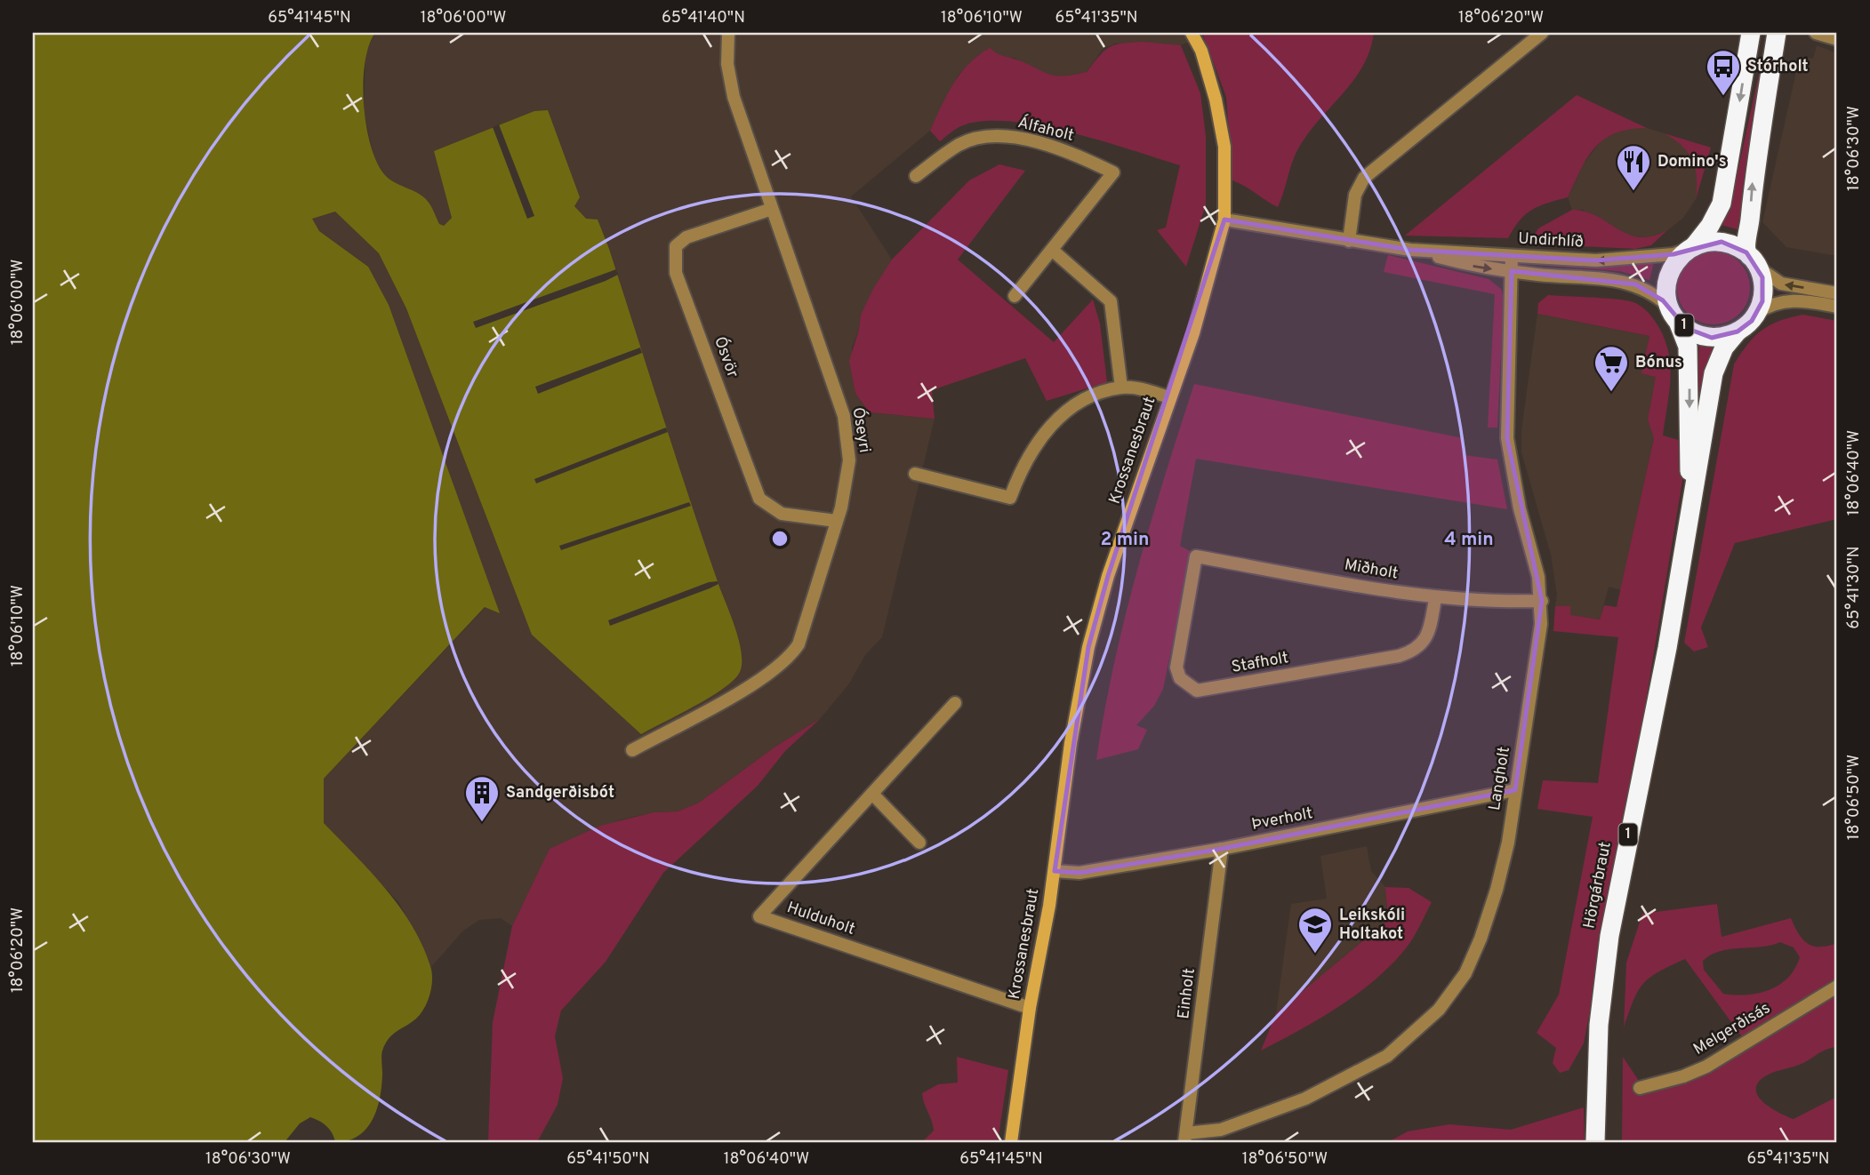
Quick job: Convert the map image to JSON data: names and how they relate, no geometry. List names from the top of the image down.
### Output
{
  "streets": {
    "highway": ["1", "Hörgárbraut"],
    "street": [
      "Álfaholt",
      "Undirhlíð",
      "Ósvör",
      "Óseyri",
      "Krossanesbraut",
      "Miðholt",
      "Stafholt",
      "Langholt",
      "Þverholt",
      "Hulduholt",
      "Einholt",
      "Melgerðisás"
    ]
  },
  "crossings": [
    ["Undirhlíð", "1"],
    ["Undirhlíð", "Krossanesbraut"],
    ["Undirhlíð", "Langholt"],
    ["Undirhlíð", "Hörgárbraut"],
    ["1", "Hörgárbraut"],
    ["Ósvör", "Óseyri"],
    ["Krossanesbraut", "Þverholt"],
    ["Krossanesbraut", "Hulduholt"],
    ["Miðholt", "Stafholt"],
    ["Miðholt", "Langholt"],
    ["Langholt", "Þverholt"],
    ["Langholt", "Einholt"],
    ["Þverholt", "Einholt"]
  ],
  "places": {
    "bus stop": ["Stórholt"],
    "restaurant": ["Domino's"],
    "supermarket": ["Bónus"],
    "building": ["Sandgerðisbót"],
    "school or university": ["Leikskóli Holtakot"]
  },
  "coordinates": [
    "65°41'45\"N",
    "18°06'00\"W",
    "65°41'40\"N",
    "18°06'10\"W",
    "65°41'35\"N",
    "18°06'20\"W",
    "18°06'30\"W",
    "18°06'40\"W",
    "65°41'30\"N",
    "18°06'50\"W",
    "65°41'50\"N"
  ],
  "rings": ["2 min", "4 min"]
}
